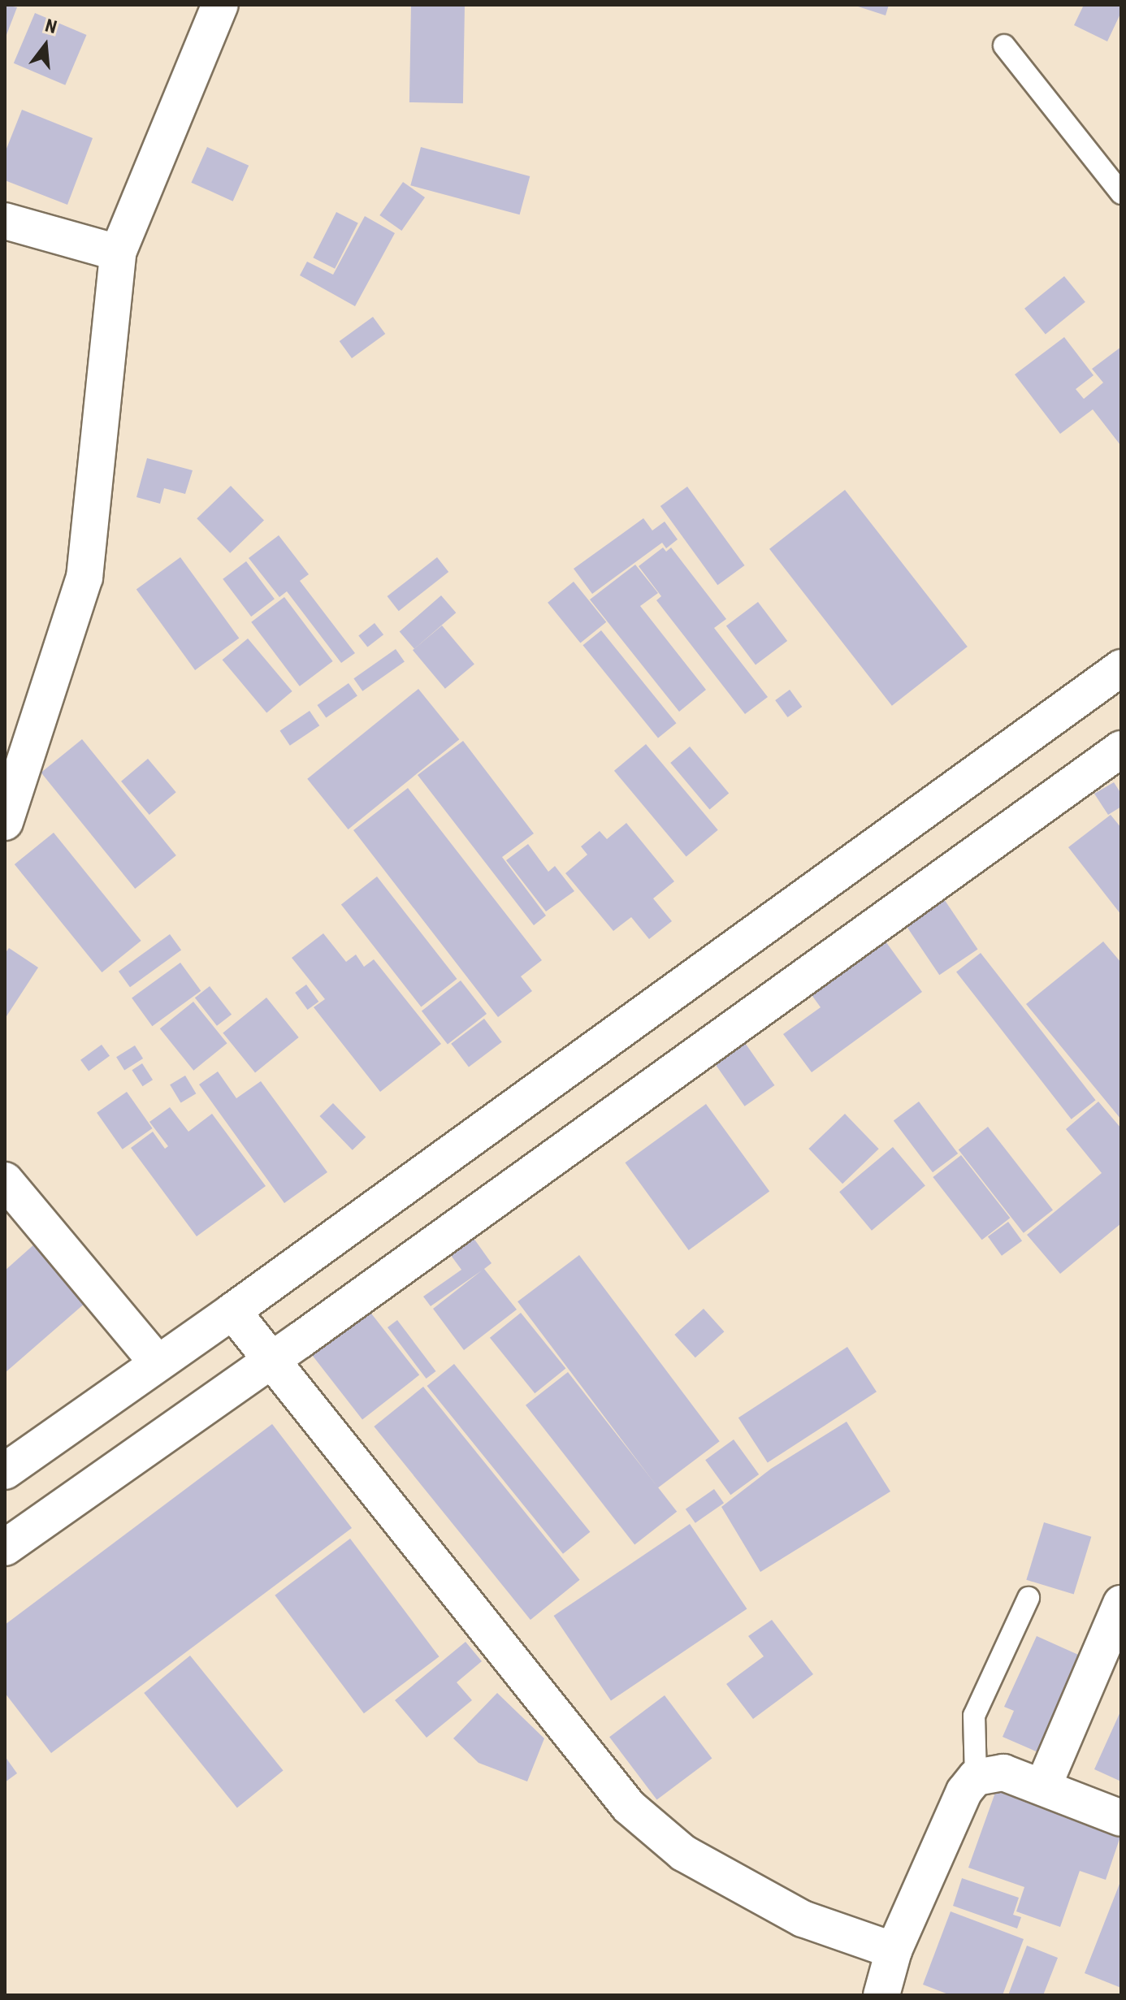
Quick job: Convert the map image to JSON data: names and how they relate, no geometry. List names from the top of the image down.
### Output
{
  "north": "top"
}
